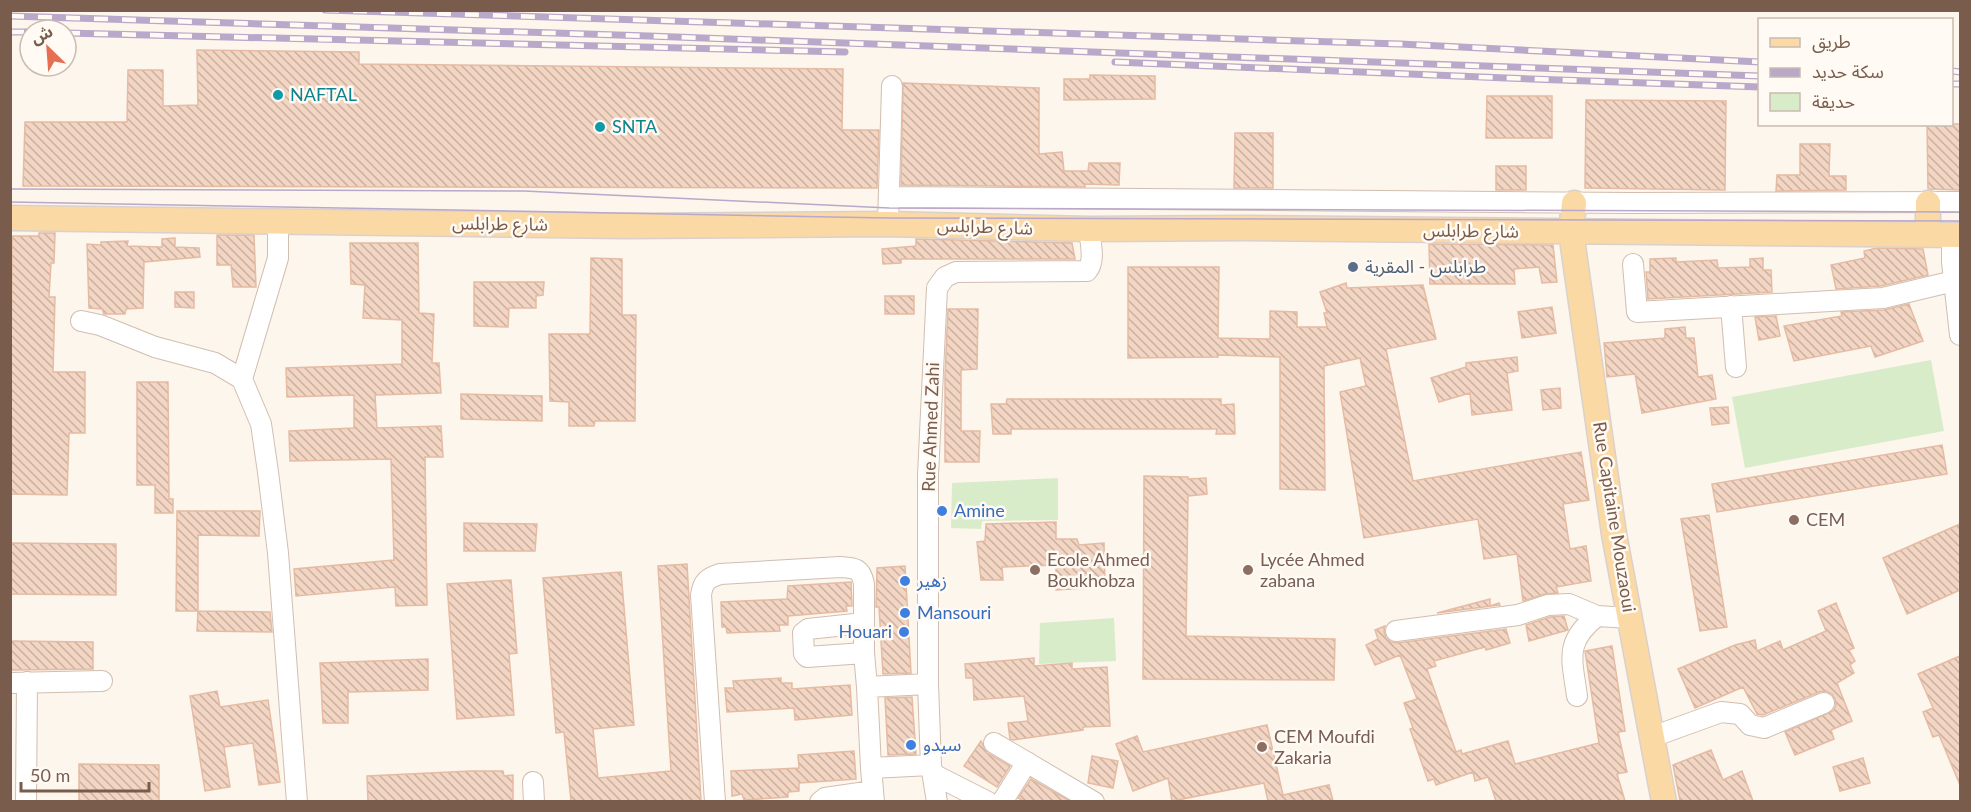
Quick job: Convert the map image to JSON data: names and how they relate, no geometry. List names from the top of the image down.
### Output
{
  "streets": {
    "main road": ["شارع طرابلس", "Rue Capitaine Mouzaoui"],
    "street": ["Rue Ahmed Zahi"]
  },
  "crossings": [
    ["شارع طرابلس", "Rue Ahmed Zahi"],
    ["شارع طرابلس", "Rue Capitaine Mouzaoui"]
  ],
  "places": [
    "NAFTAL",
    "SNTA",
    "طرابلس - المقرية",
    "Amine",
    "CEM",
    "Ecole Ahmed Boukhobza",
    "Lycée Ahmed zabana",
    "زهير",
    "Mansouri",
    "Houari",
    "سيدو",
    "CEM Moufdi Zakaria"
  ],
  "legend": ["طريق", "سكة حديد", "حديقة"],
  "scale_bar": "50 m",
  "north": "top left"
}
